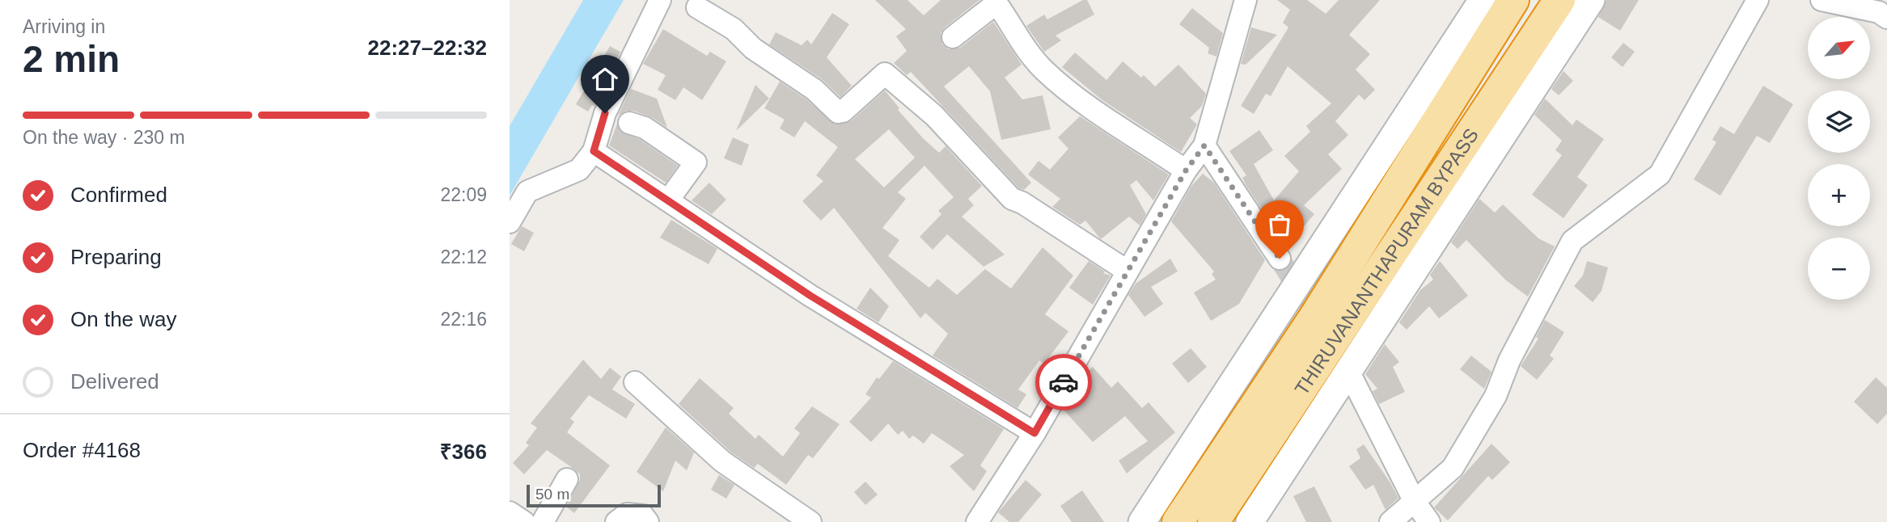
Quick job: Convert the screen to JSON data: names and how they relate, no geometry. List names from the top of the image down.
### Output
{
  "streets": {
    "highway": ["THIRUVANANTHAPURAM BYPASS"]
  },
  "scale_bar": "50 m",
  "north": "top right",
  "page": {
    "heading": ["2 min", "Arriving in", "22:27–22:32"],
    "panel": ["Order #4168", "₹366"],
    "map_buttons": ["+", "−"],
    "bar": "On the way · 230 m",
    "list": [
      ["Confirmed", "22:09"],
      ["Preparing", "22:12"],
      ["On the way", "22:16"],
      "Delivered"
    ],
    "scale": "50 m"
  }
}
